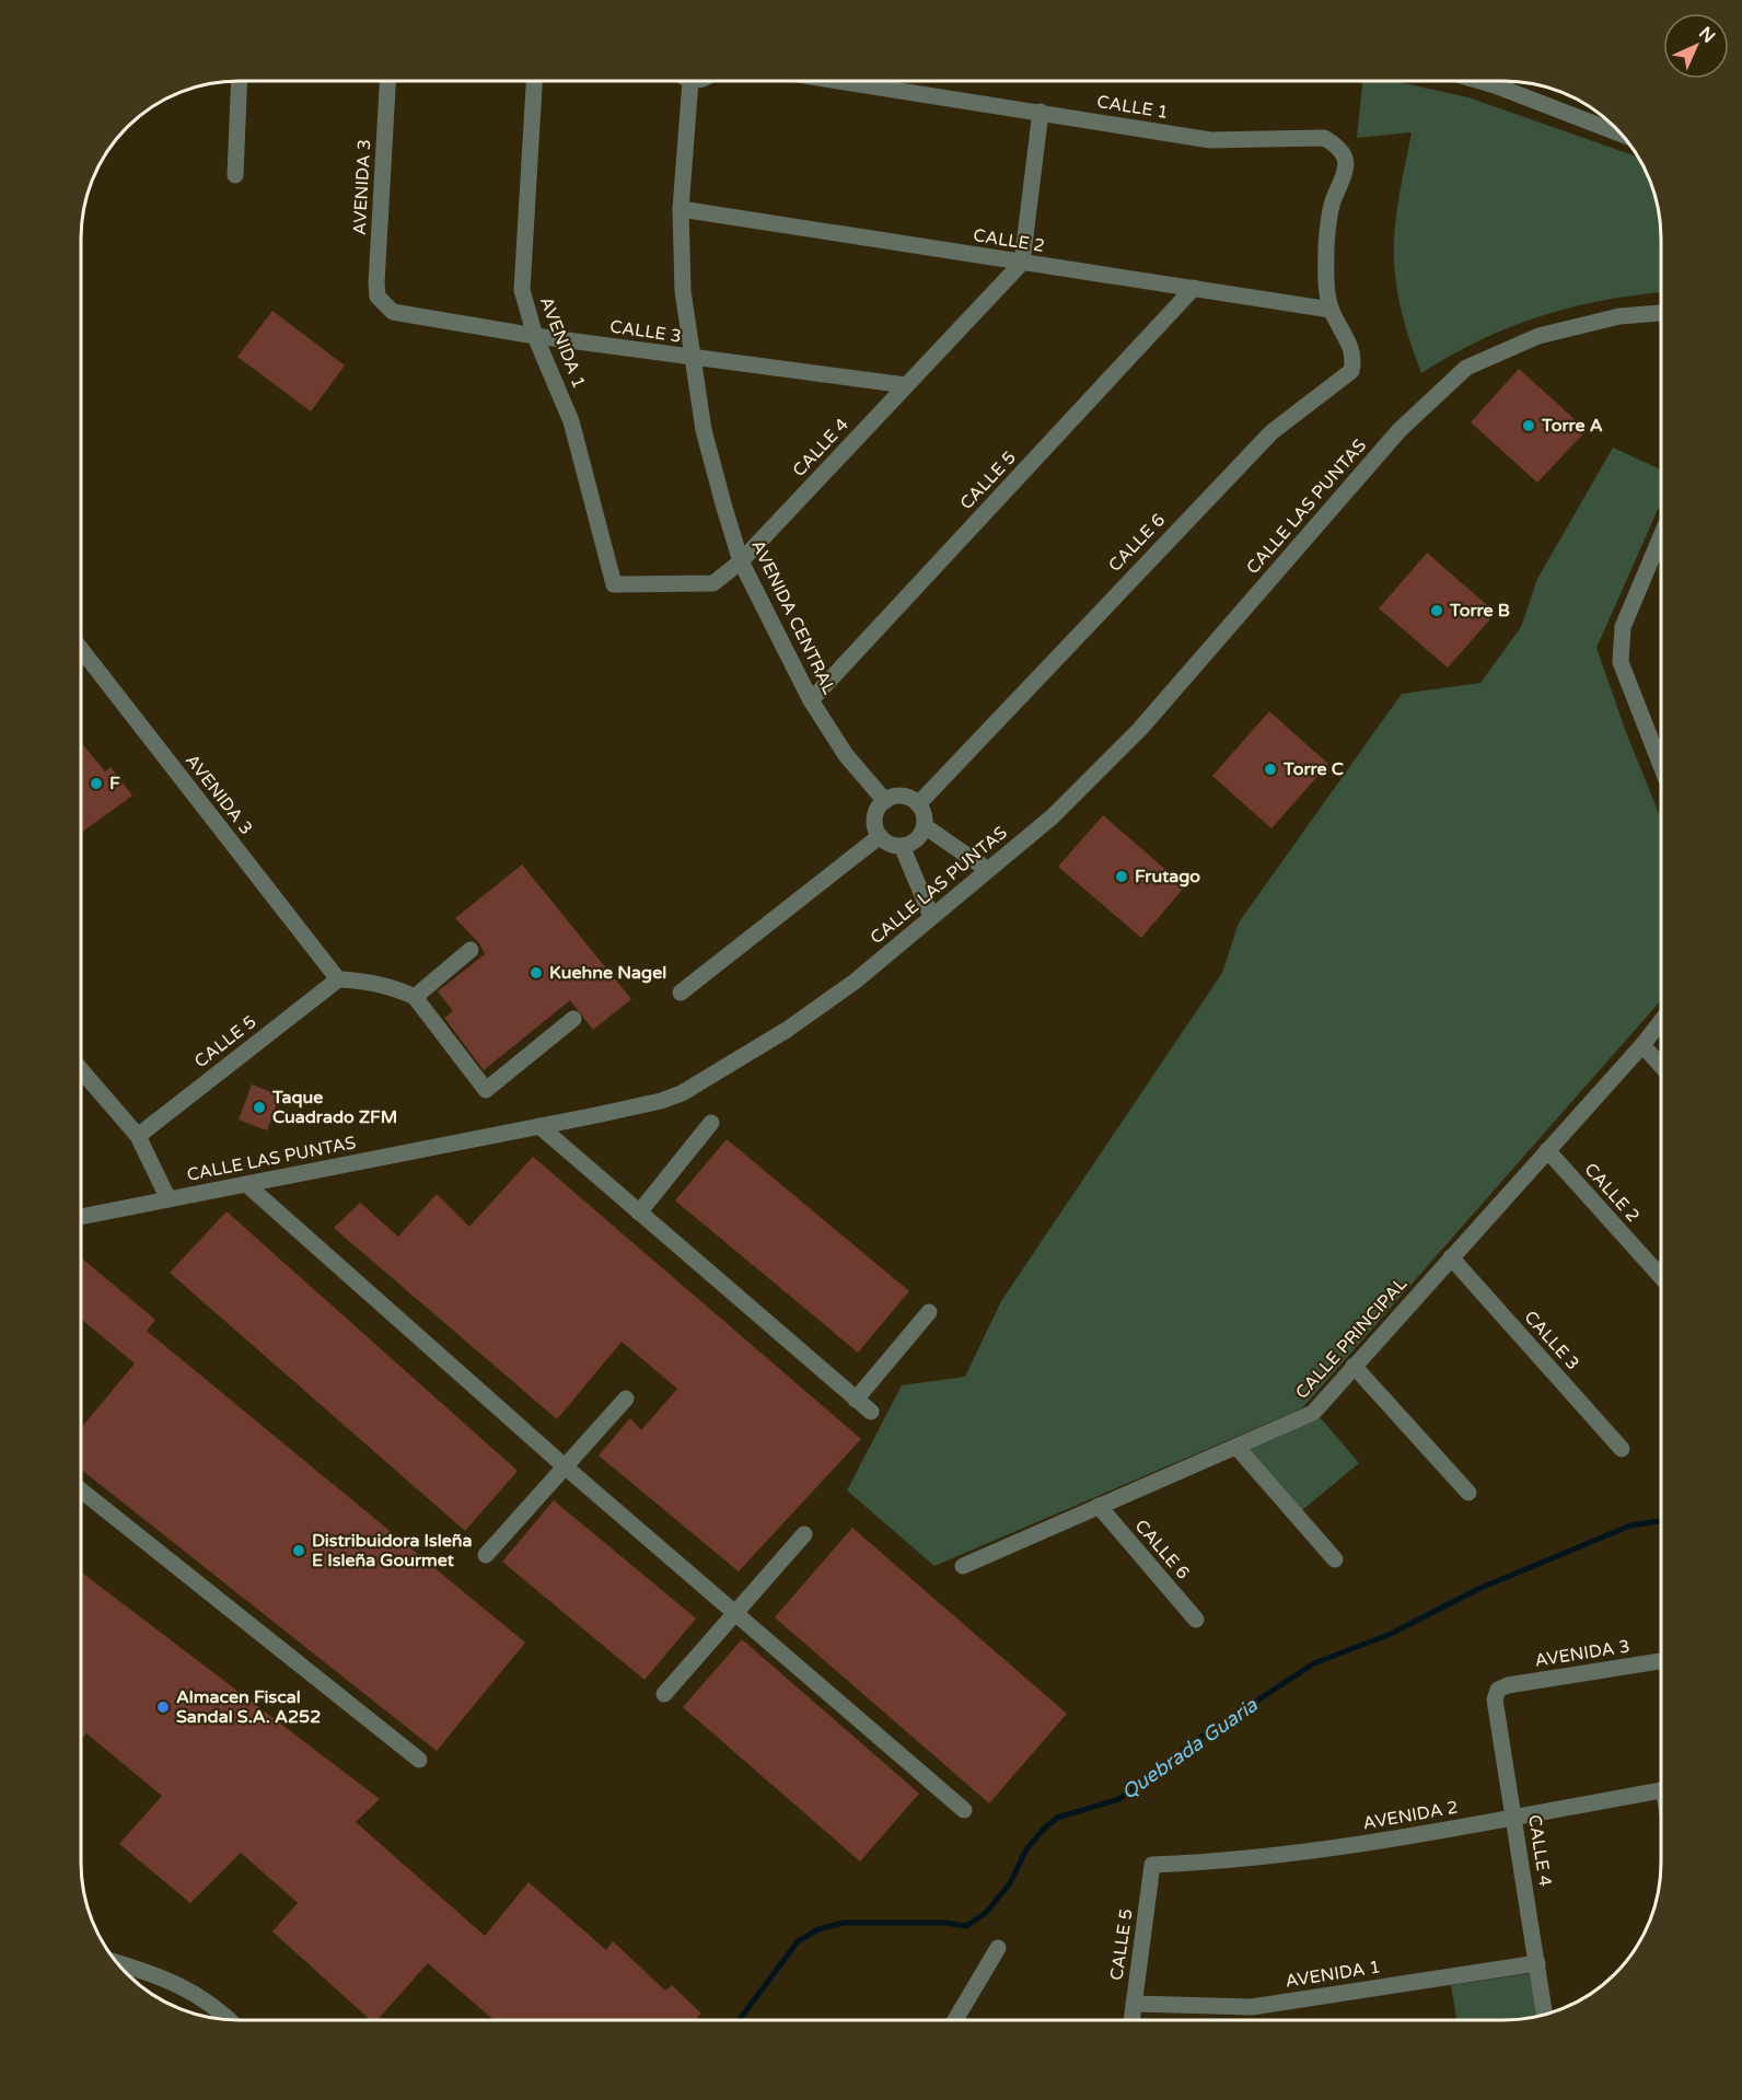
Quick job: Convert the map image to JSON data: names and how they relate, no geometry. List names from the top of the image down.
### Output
{
  "streets": {
    "street": [
      "CALLE 1",
      "AVENIDA 3",
      "CALLE 2",
      "CALLE 3",
      "AVENIDA 1",
      "CALLE 4",
      "CALLE 5",
      "CALLE LAS PUNTAS",
      "CALLE 6",
      "AVENIDA CENTRAL",
      "CALLE PRINCIPAL",
      "AVENIDA 2"
    ]
  },
  "crossings": [
    ["CALLE 1", "CALLE 2"],
    ["CALLE 1", "CALLE 6"],
    ["AVENIDA 3", "CALLE 3"],
    ["AVENIDA 3", "CALLE 4"],
    ["AVENIDA 3", "CALLE 5"],
    ["CALLE 2", "CALLE 4"],
    ["CALLE 2", "CALLE 5"],
    ["CALLE 2", "CALLE 6"],
    ["CALLE 2", "AVENIDA CENTRAL"],
    ["CALLE 2", "CALLE PRINCIPAL"],
    ["CALLE 3", "AVENIDA 1"],
    ["CALLE 3", "CALLE 4"],
    ["CALLE 3", "AVENIDA CENTRAL"],
    ["CALLE 3", "CALLE PRINCIPAL"],
    ["AVENIDA 1", "CALLE 4"],
    ["AVENIDA 1", "CALLE 5"],
    ["CALLE 4", "AVENIDA CENTRAL"],
    ["CALLE 4", "AVENIDA 2"],
    ["CALLE 5", "AVENIDA CENTRAL"],
    ["CALLE 5", "AVENIDA 2"],
    ["CALLE 6", "AVENIDA CENTRAL"],
    ["CALLE 6", "CALLE PRINCIPAL"]
  ],
  "water": ["Quebrada Guaria"],
  "places": [
    "Torre A",
    "Torre B",
    "Torre C",
    "F",
    "Frutago",
    "Kuehne Nagel",
    "Taque Cuadrado ZFM",
    "Distribuidora Isleña E Isleña Gourmet",
    "Almacen Fiscal Sandal S.A. A252"
  ],
  "north": "top right"
}
